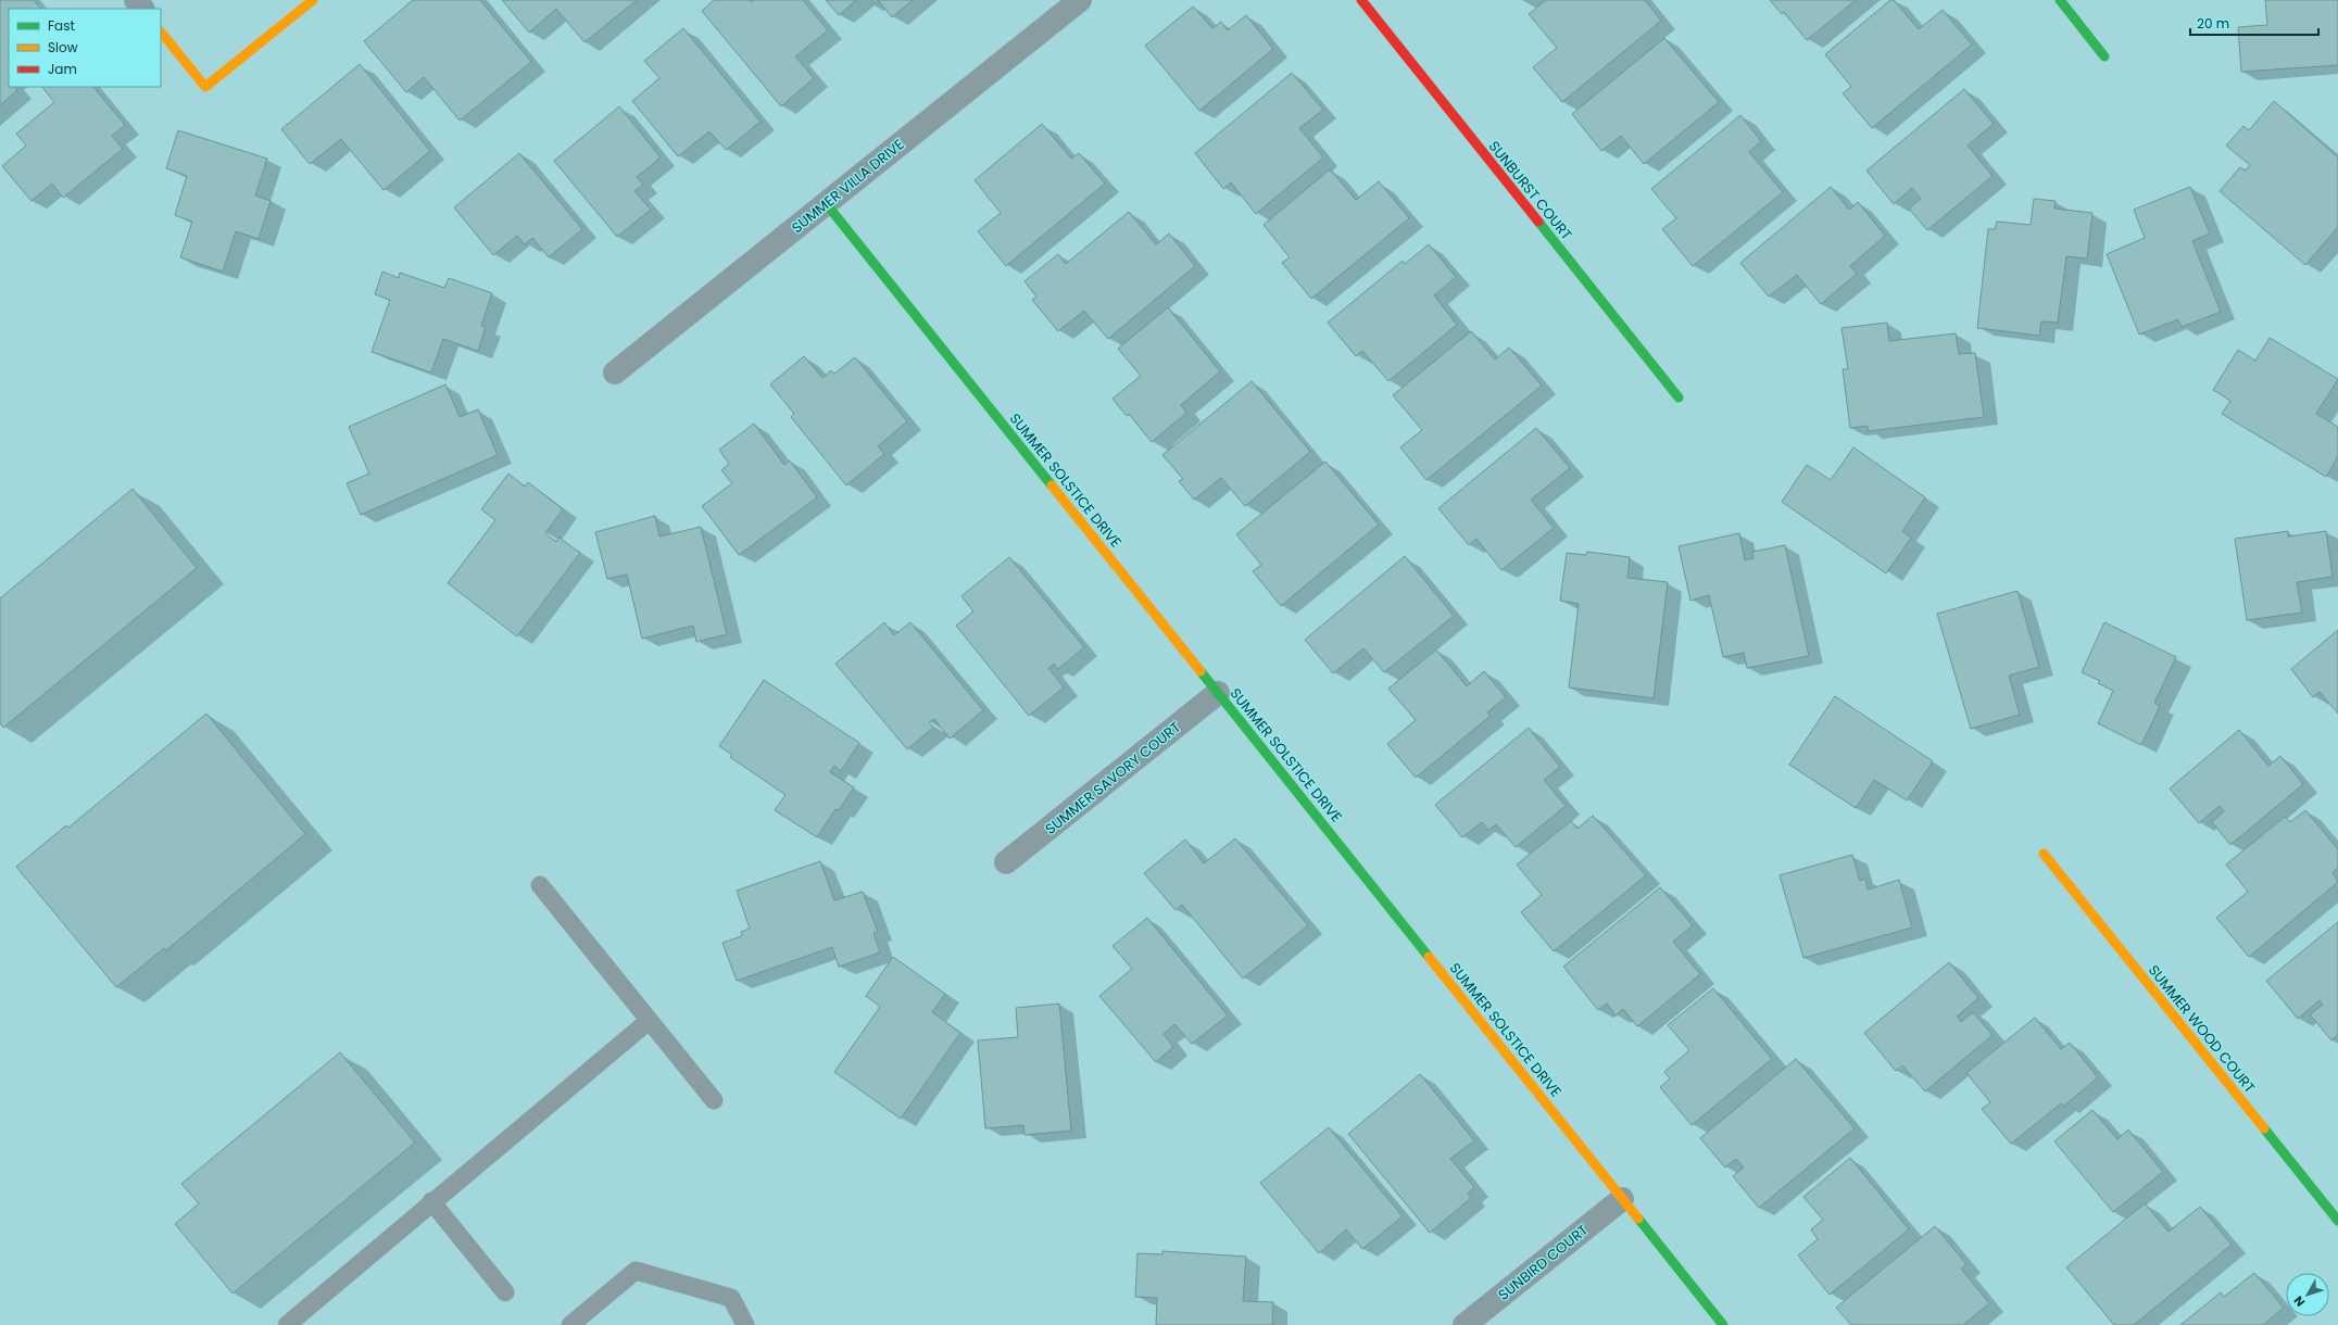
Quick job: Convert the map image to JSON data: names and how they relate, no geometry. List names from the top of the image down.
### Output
{
  "streets": {
    "street": [
      "SUMMER VILLA DRIVE",
      "SUNBURST COURT",
      "SUMMER SOLSTICE DRIVE",
      "SUMMER SAVORY COURT",
      "SUMMER WOOD COURT",
      "SUNBIRD COURT"
    ]
  },
  "crossings": [
    ["SUMMER VILLA DRIVE", "SUMMER SOLSTICE DRIVE"],
    ["SUMMER SOLSTICE DRIVE", "SUMMER SAVORY COURT"],
    ["SUMMER SOLSTICE DRIVE", "SUNBIRD COURT"]
  ],
  "legend": ["Fast", "Slow", "Jam"],
  "scale_bar": "20 m",
  "north": "bottom left"
}
